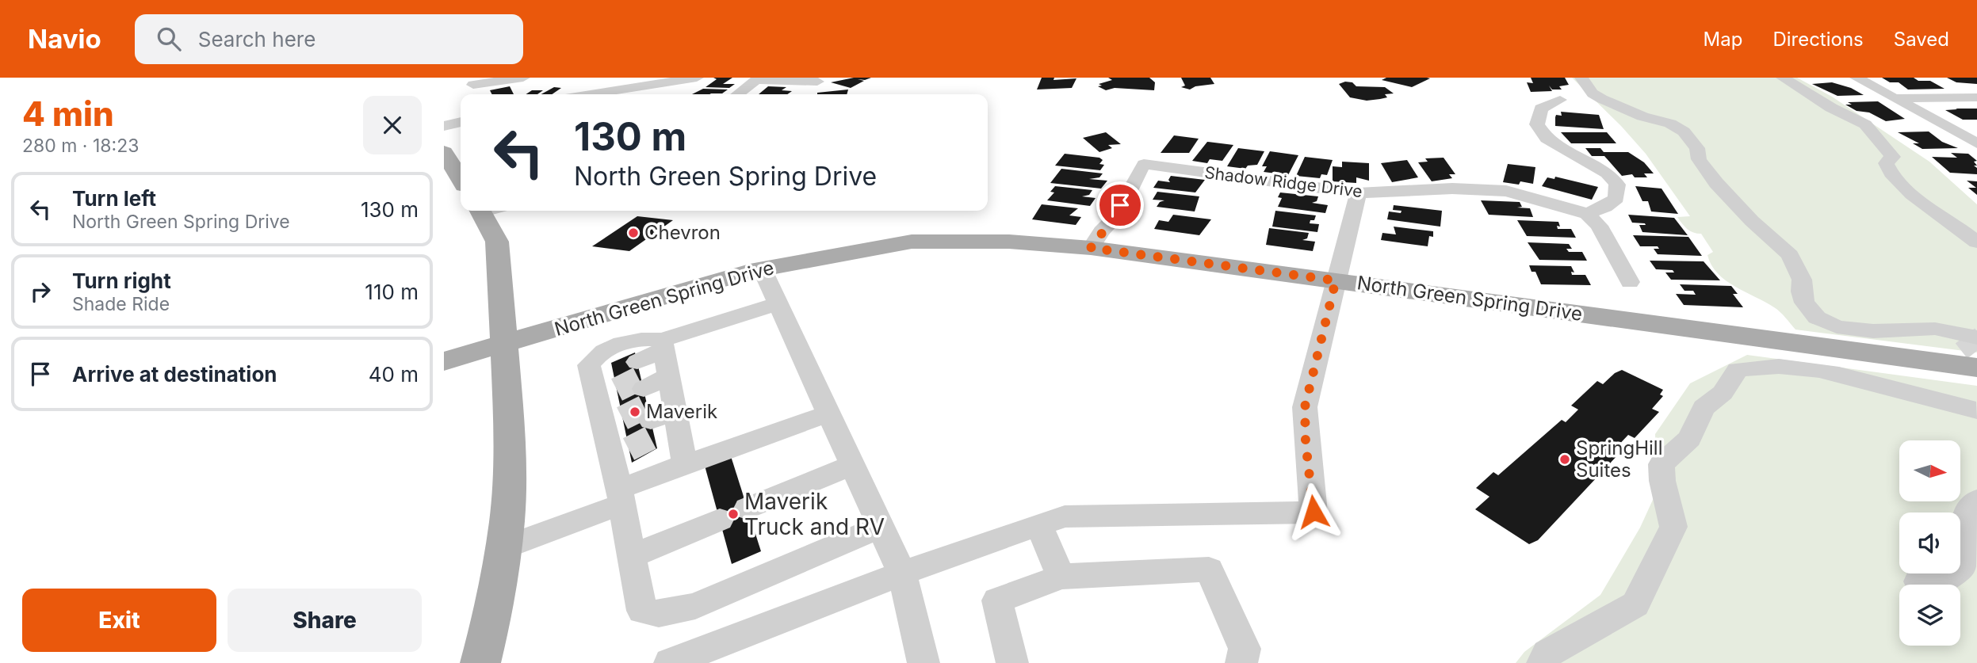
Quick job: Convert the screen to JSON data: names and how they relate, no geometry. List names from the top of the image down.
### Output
{
  "streets": {
    "main road": ["North Green Spring Drive"],
    "street": ["Shadow Ridge Drive"]
  },
  "crossings": [
    ["Shadow Ridge Drive", "North Green Spring Drive"]
  ],
  "places": [
    "Chevron",
    "Maverik",
    "SpringHill Suites",
    "Maverik Truck and RV"
  ],
  "north": "right",
  "page": {
    "header": "Navio",
    "search": "Search here",
    "nav": ["Map", "Directions", "Saved"],
    "heading": ["4 min", "280 m · 18:23"],
    "turn": ["130 m", "North Green Spring Drive"],
    "list": [
      {
        "name": "Turn left",
        "note": "North Green Spring Drive",
        "value": "130 m"
      },
      {
        "name": "Turn right",
        "note": "Shade Ride",
        "value": "110 m"
      },
      {
        "name": "Arrive at destination",
        "value": "40 m"
      }
    ],
    "buttons": ["Exit", "Share"]
  }
}
